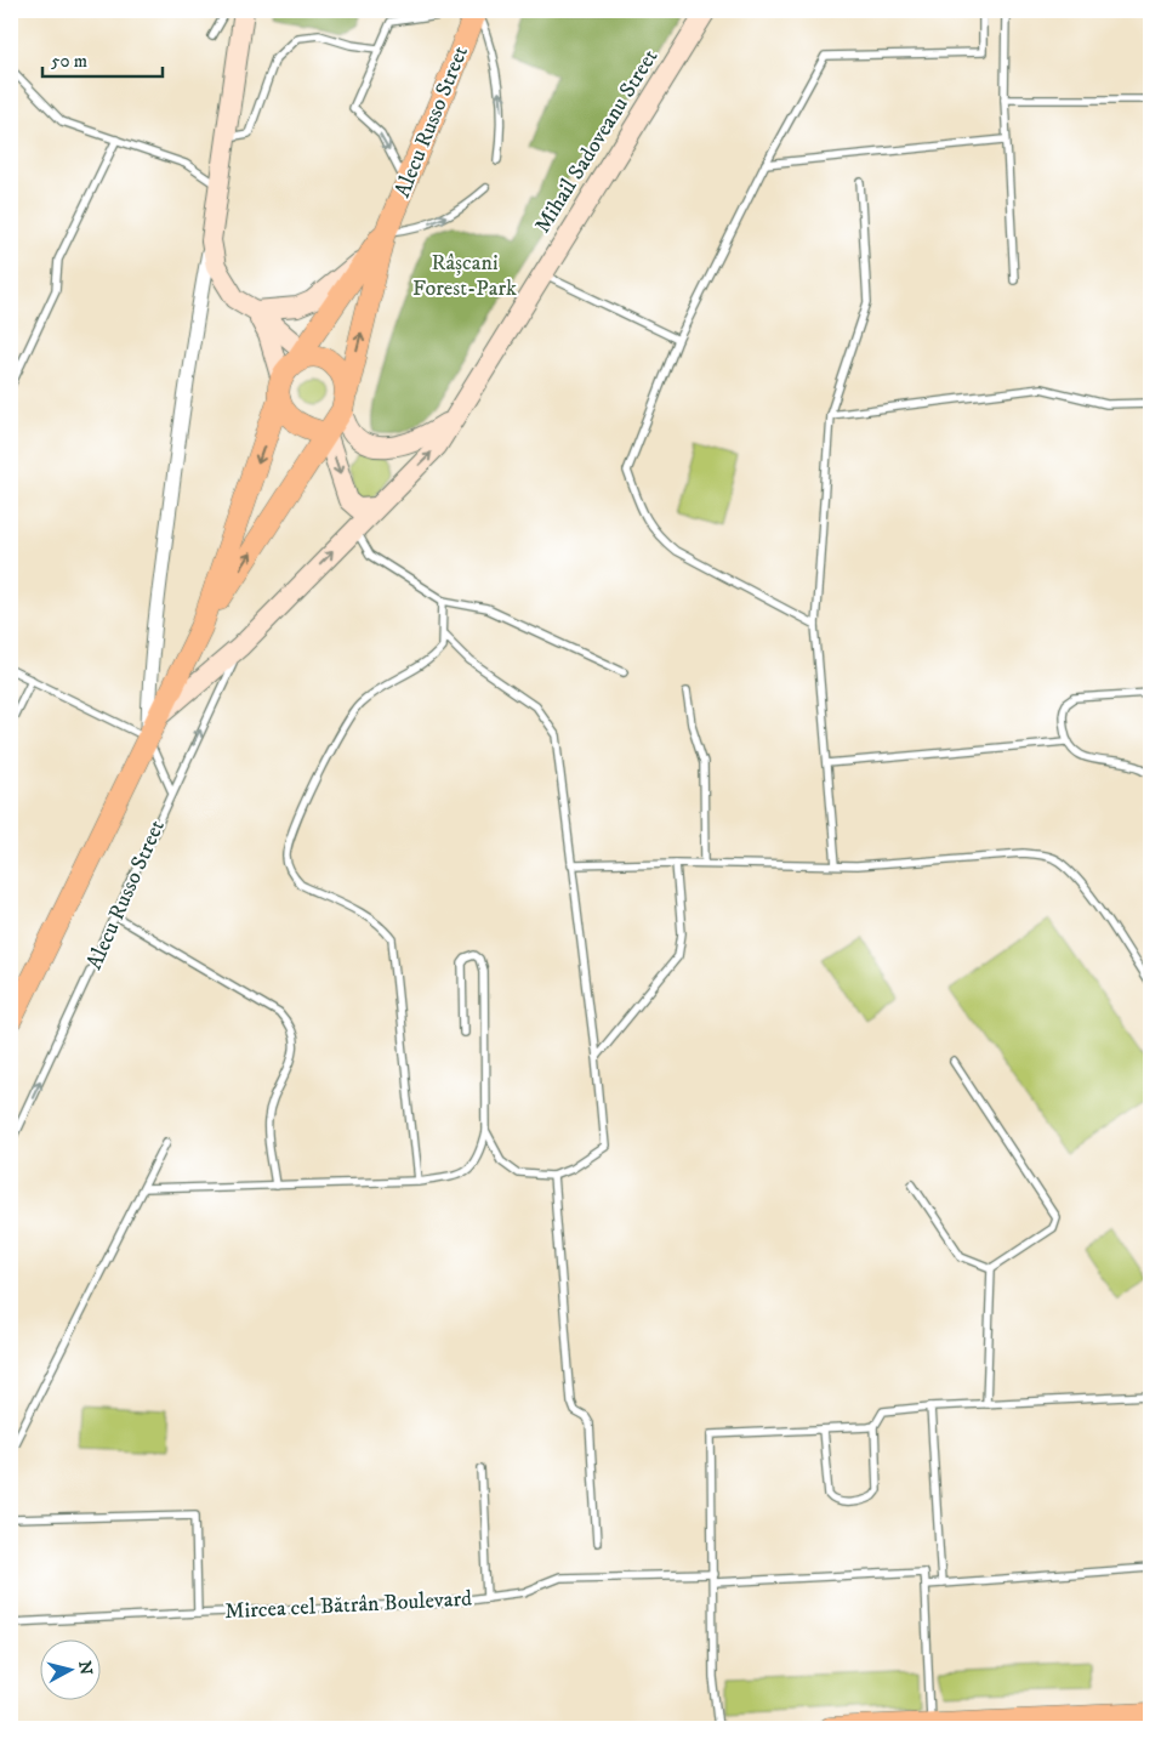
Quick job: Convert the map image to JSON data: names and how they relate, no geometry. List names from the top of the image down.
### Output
{
  "streets": {
    "main road": ["Alecu Russo Street", "Mihail Sadoveanu Street"],
    "lane": ["Mircea cel Bătrân Boulevard"]
  },
  "crossings": [
    ["Alecu Russo Street", "Mihail Sadoveanu Street"]
  ],
  "parks": ["Râșcani Forest-Park"],
  "scale_bar": "50 m",
  "north": "right"
}
